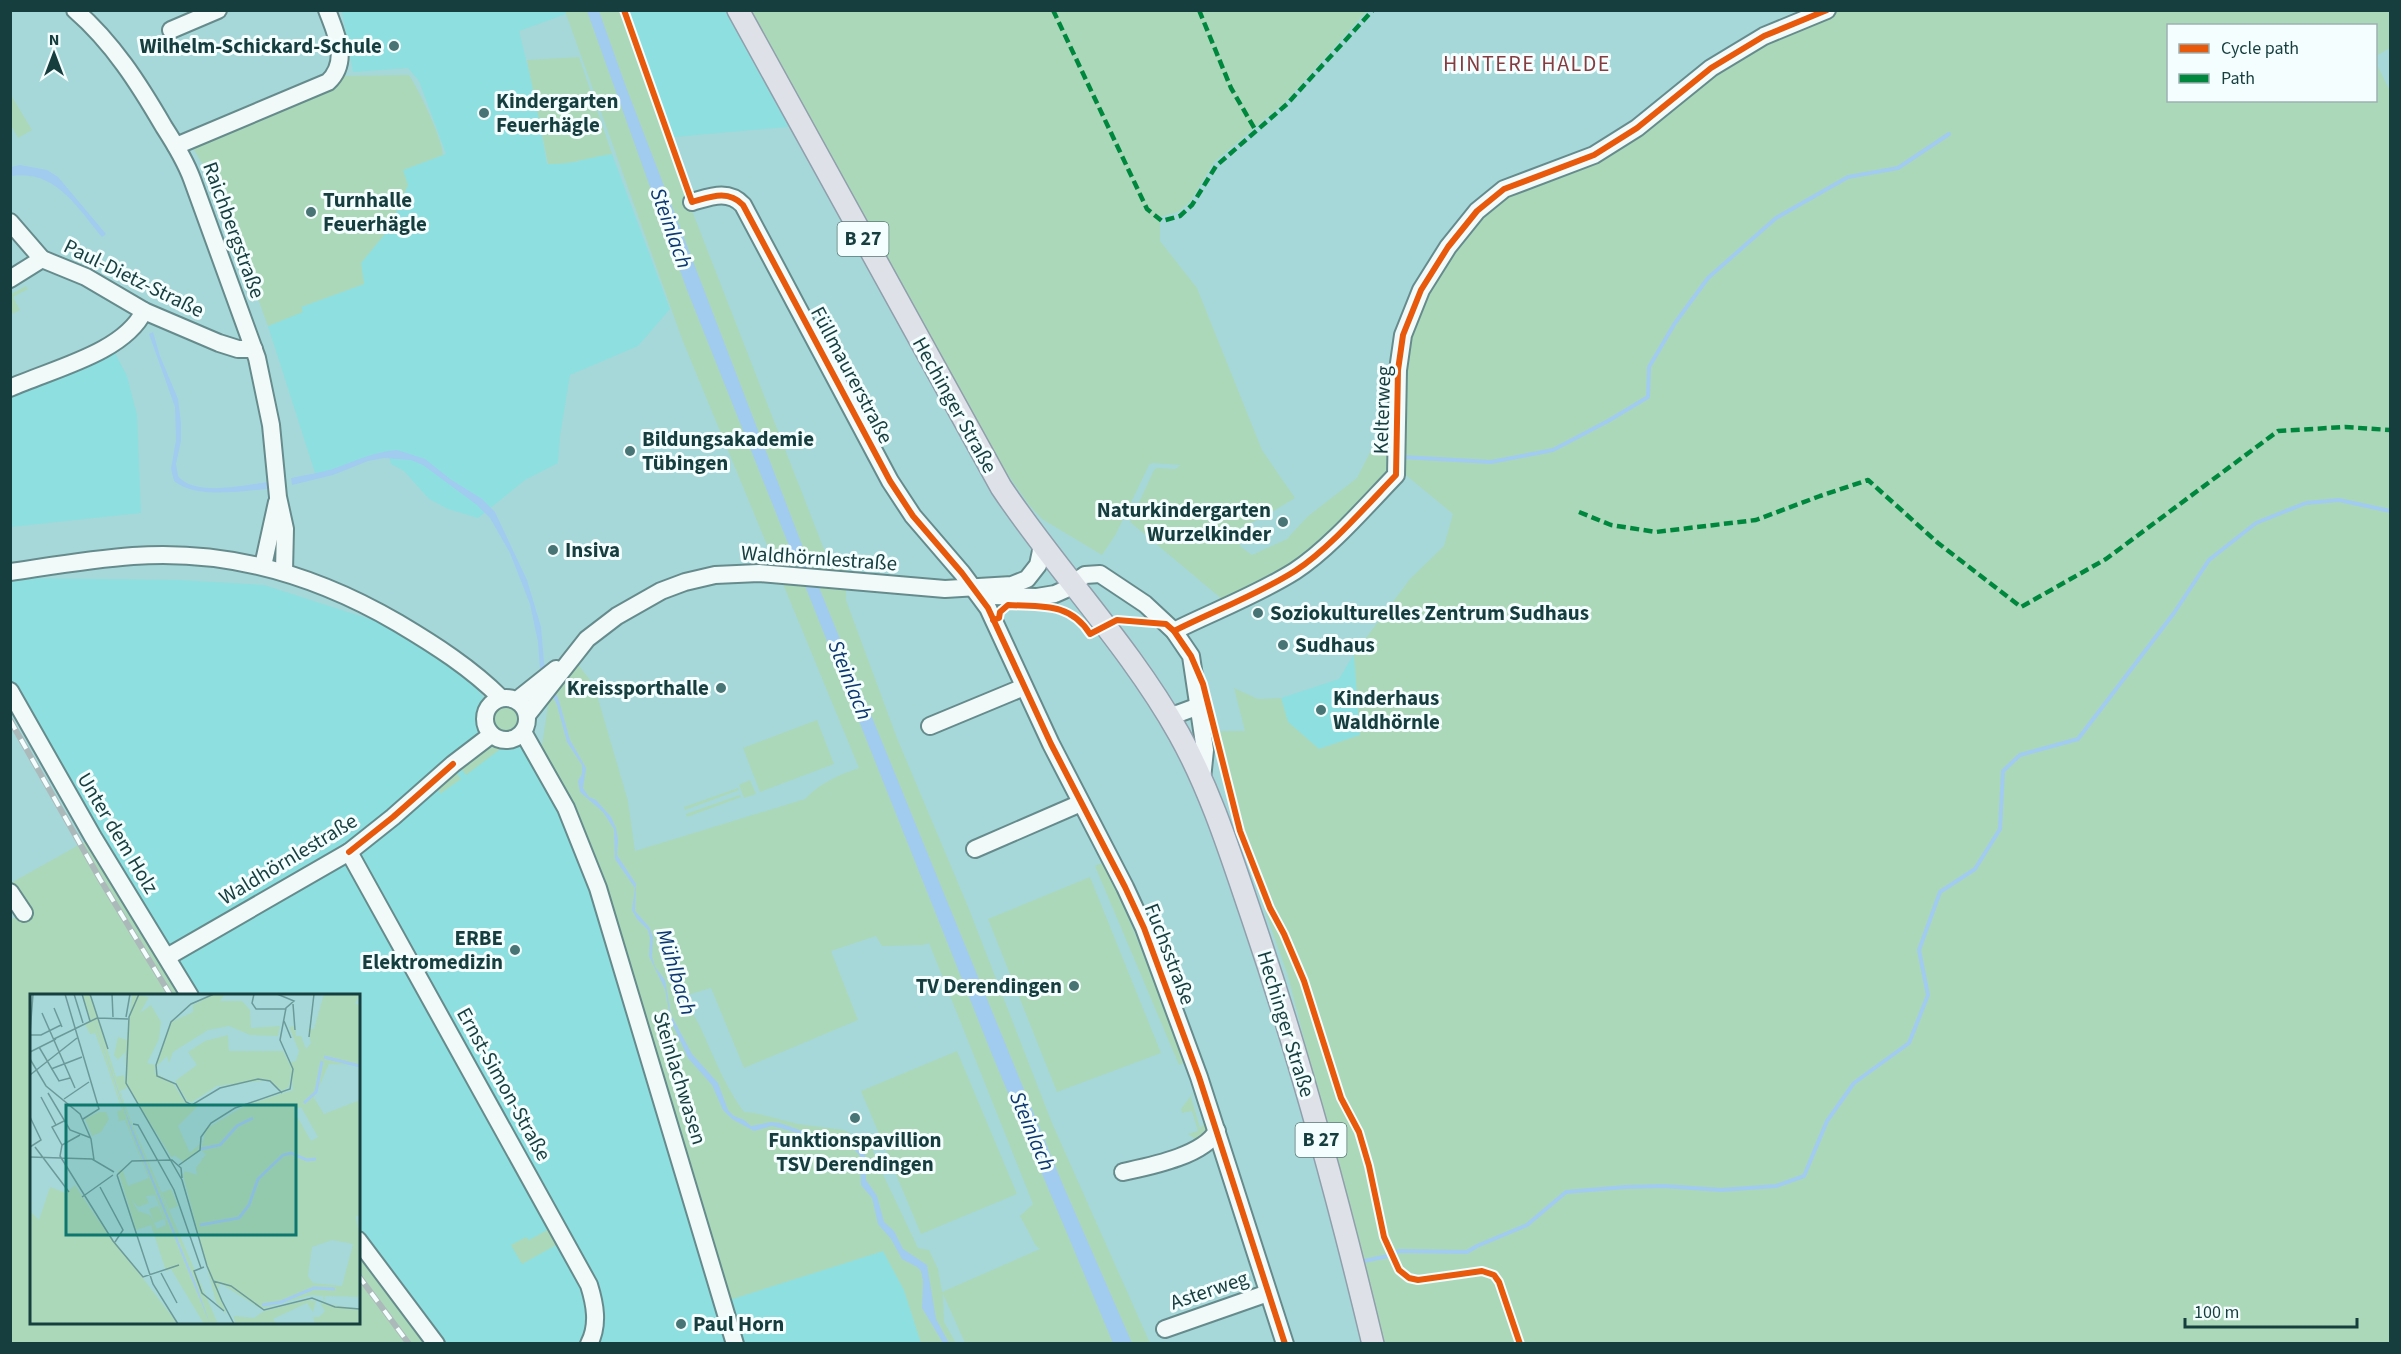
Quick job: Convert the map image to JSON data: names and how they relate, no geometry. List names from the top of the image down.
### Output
{
  "streets": {
    "main road": ["B 27", "Hechinger Straße"],
    "street": [
      "Raichbergstraße",
      "Paul-Dietz-Straße",
      "Füllmaurerstraße",
      "Kelterweg",
      "Waldhörnlestraße",
      "Unter dem Holz",
      "Fuchsstraße",
      "Steinlachwasen",
      "Ernst-Simon-Straße",
      "Asterweg"
    ]
  },
  "crossings": [
    ["Raichbergstraße", "Paul-Dietz-Straße"],
    ["Füllmaurerstraße", "Waldhörnlestraße"],
    ["Füllmaurerstraße", "Fuchsstraße"],
    ["Hechinger Straße", "Kelterweg"],
    ["Hechinger Straße", "Waldhörnlestraße"],
    ["Waldhörnlestraße", "Unter dem Holz"],
    ["Waldhörnlestraße", "Fuchsstraße"],
    ["Waldhörnlestraße", "Steinlachwasen"],
    ["Waldhörnlestraße", "Ernst-Simon-Straße"],
    ["Fuchsstraße", "Asterweg"]
  ],
  "districts": ["HINTERE HALDE"],
  "water": ["Steinlach", "Mühlbach"],
  "places": [
    "Wilhelm-Schickard-Schule",
    "Kindergarten Feuerhägle",
    "Turnhalle Feuerhägle",
    "Bildungsakademie Tübingen",
    "Naturkindergarten Wurzelkinder",
    "Insiva",
    "Soziokulturelles Zentrum Sudhaus",
    "Sudhaus",
    "Kreissporthalle",
    "Kinderhaus Waldhörnle",
    "ERBE Elektromedizin",
    "TV Derendingen",
    "Funktionspavillion TSV Derendingen",
    "Paul Horn"
  ],
  "legend": ["Cycle path", "Path"],
  "scale_bar": "100 m",
  "north": "top"
}
